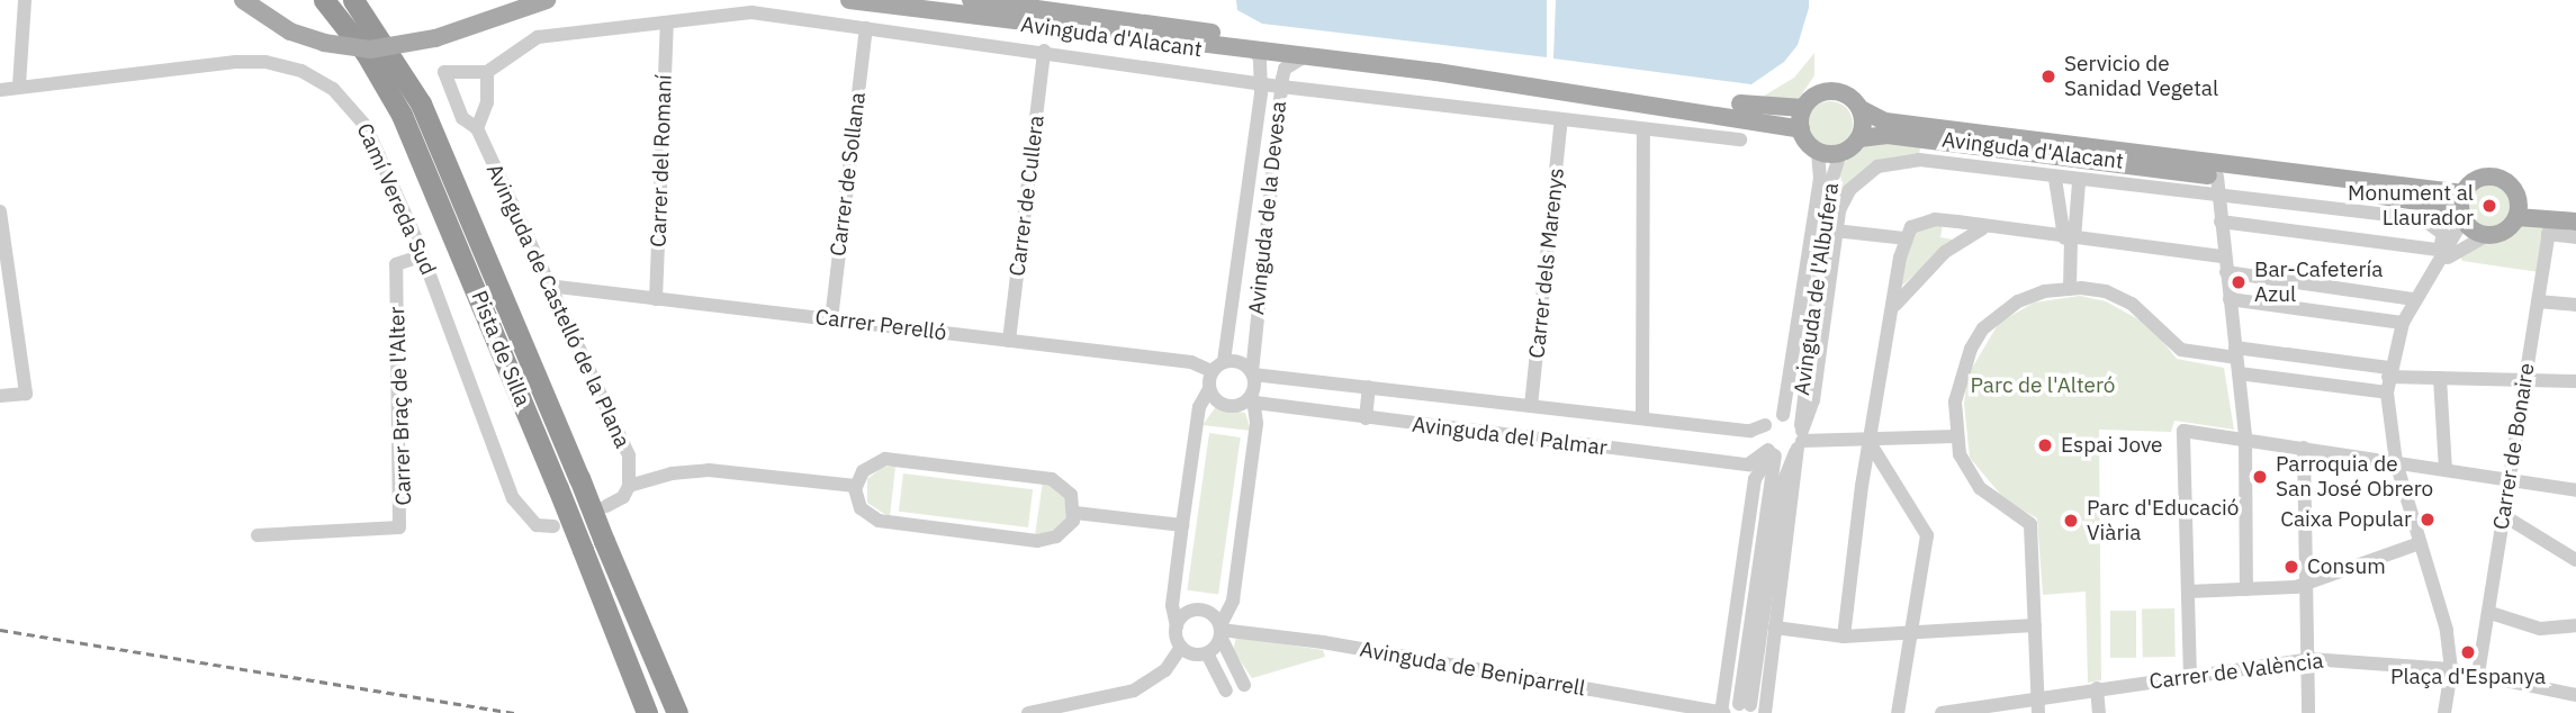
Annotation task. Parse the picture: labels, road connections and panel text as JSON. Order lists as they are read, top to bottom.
{
  "streets": {
    "highway": ["Pista de Silla"],
    "main road": ["Avinguda d'Alacant"],
    "street": [
      "Carrer del Romaní",
      "Carrer de Sollana",
      "Carrer de Cullera",
      "Camí Vereda Sud",
      "Avinguda de la Devesa",
      "Carrer dels Marenys",
      "Avinguda de l'Albufera",
      "Avinguda de Castelló de la Plana",
      "Carrer Perelló",
      "Carrer Braç de l'Alter",
      "Avinguda del Palmar",
      "Carrer de Bonaire",
      "Avinguda de Beniparrell",
      "Carrer de València"
    ]
  },
  "crossings": [
    ["Avinguda d'Alacant", "Carrer del Romaní"],
    ["Avinguda d'Alacant", "Carrer de Sollana"],
    ["Avinguda d'Alacant", "Carrer de Cullera"],
    ["Avinguda d'Alacant", "Avinguda de la Devesa"],
    ["Avinguda d'Alacant", "Carrer dels Marenys"],
    ["Avinguda d'Alacant", "Avinguda de l'Albufera"],
    ["Avinguda d'Alacant", "Avinguda de Castelló de la Plana"],
    ["Avinguda d'Alacant", "Avinguda del Palmar"],
    ["Carrer del Romaní", "Carrer Perelló"],
    ["Carrer de Sollana", "Carrer Perelló"],
    ["Carrer de Cullera", "Carrer Perelló"],
    ["Camí Vereda Sud", "Carrer Braç de l'Alter"],
    ["Avinguda de la Devesa", "Carrer Perelló"],
    ["Avinguda de la Devesa", "Avinguda del Palmar"],
    ["Carrer dels Marenys", "Avinguda del Palmar"],
    ["Avinguda de l'Albufera", "Avinguda del Palmar"],
    ["Avinguda de Castelló de la Plana", "Carrer Perelló"],
    ["Carrer Perelló", "Avinguda del Palmar"],
    ["Carrer de Bonaire", "Carrer de València"]
  ],
  "parks": ["Parc de l'Alteró"],
  "places": [
    "Servicio de Sanidad Vegetal",
    "Monument al Llaurador",
    "Bar-Cafetería Azul",
    "Espai Jove",
    "Parroquia de San José Obrero",
    "Caixa Popular",
    "Parc d'Educació Viària",
    "Consum",
    "Plaça d'Espanya"
  ]
}
